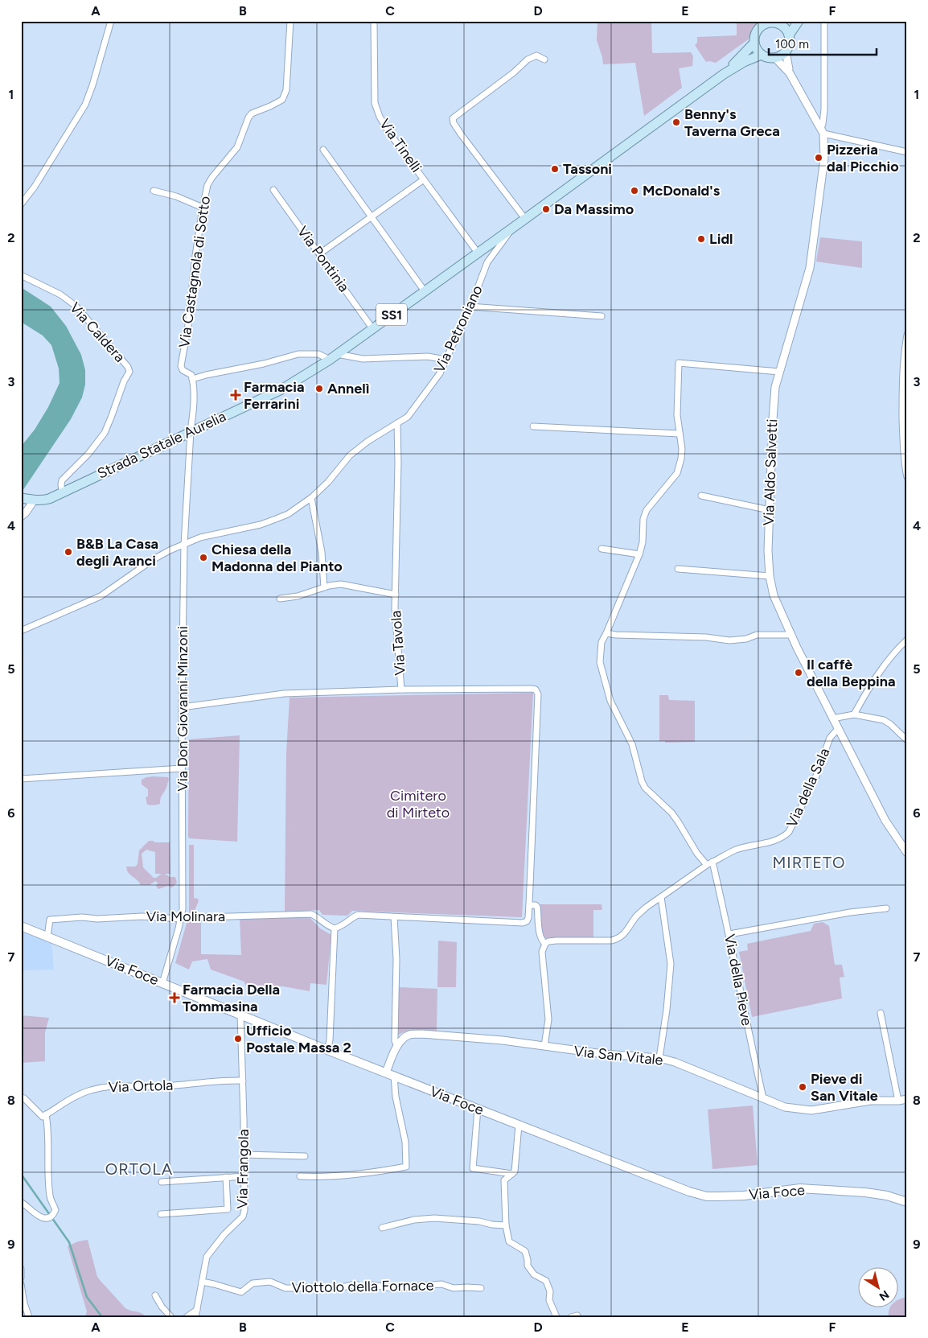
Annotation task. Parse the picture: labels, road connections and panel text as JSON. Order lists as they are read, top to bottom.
{
  "streets": {
    "main road": ["SS1", "Strada Statale Aurelia", "Via Foce"],
    "street": [
      "Via Tinelli",
      "Via Pontinia",
      "Via Castagnola di Sotto",
      "Via Petroniano",
      "Via Caldera",
      "Via Aldo Salvetti",
      "Via Tavola",
      "Via Don Giovanni Minzoni",
      "Via della Sala",
      "Via Molinara",
      "Via della Pieve",
      "Via San Vitale",
      "Via Ortola",
      "Via Frangola",
      "Viottolo della Fornace"
    ]
  },
  "crossings": [
    ["Via Tinelli", "Strada Statale Aurelia"],
    ["Via Pontinia", "Strada Statale Aurelia"],
    ["Via Petroniano", "Strada Statale Aurelia"],
    ["Via Petroniano", "Via Tavola"],
    ["Via Petroniano", "Via Don Giovanni Minzoni"],
    ["Via Caldera", "Strada Statale Aurelia"],
    ["Strada Statale Aurelia", "Via Aldo Salvetti"],
    ["Strada Statale Aurelia", "Via Don Giovanni Minzoni"],
    ["Via Aldo Salvetti", "Via della Sala"],
    ["Via Tavola", "Via Don Giovanni Minzoni"],
    ["Via Don Giovanni Minzoni", "Via Molinara"],
    ["Via Don Giovanni Minzoni", "Via Foce"],
    ["Via della Sala", "Via della Pieve"],
    ["Via Molinara", "Via Foce"],
    ["Via Foce", "Via Frangola"],
    ["Via della Pieve", "Via San Vitale"],
    ["Via Ortola", "Via Frangola"],
    ["Via Frangola", "Viottolo della Fornace"]
  ],
  "districts": ["MIRTETO", "ORTOLA"],
  "parks": ["Cimitero di Mirteto"],
  "places": {
    "other": [
      "Benny's Taverna Greca",
      "Pizzeria dal Picchio",
      "Tassoni",
      "McDonald's",
      "Da Massimo",
      "Lidl",
      "Annelì",
      "B&B La Casa degli Aranci",
      "Chiesa della Madonna del Pianto",
      "Il caffè della Beppina",
      "Ufficio Postale Massa 2",
      "Pieve di San Vitale"
    ],
    "health": ["Farmacia Ferrarini", "Farmacia Della Tommasina"]
  },
  "scale_bar": "100 m",
  "north": "bottom right",
  "grid": {
    "columns": [
      "A",
      "B",
      "C",
      "D",
      "E",
      "F"
    ],
    "rows": [
      "1",
      "2",
      "3",
      "4",
      "5",
      "6",
      "7",
      "8",
      "9"
    ]
  }
}
